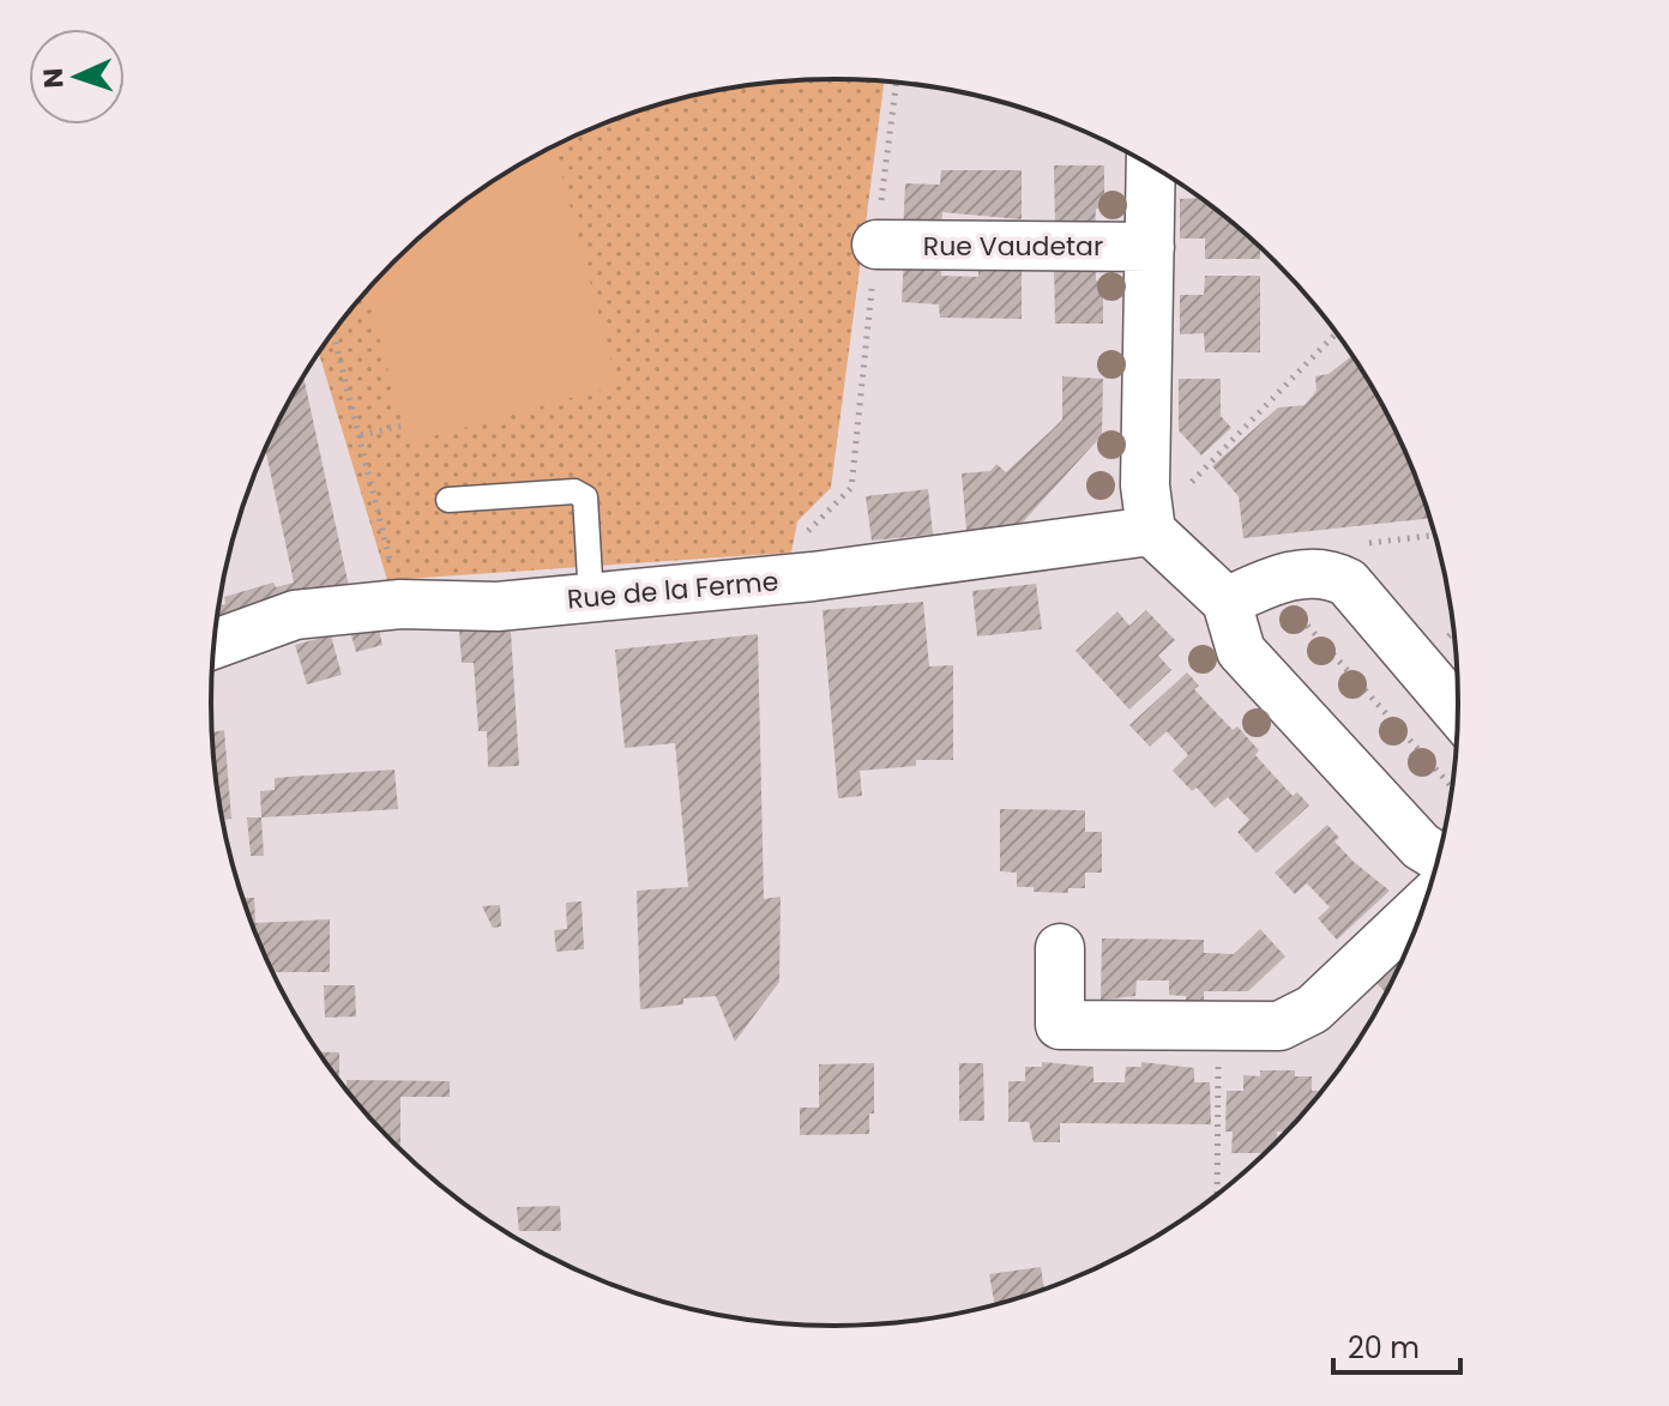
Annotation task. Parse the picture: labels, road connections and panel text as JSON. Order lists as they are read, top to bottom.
{
  "streets": {
    "street": ["Rue Vaudetar", "Rue de la Ferme"]
  },
  "scale_bar": "20 m",
  "north": "left"
}
